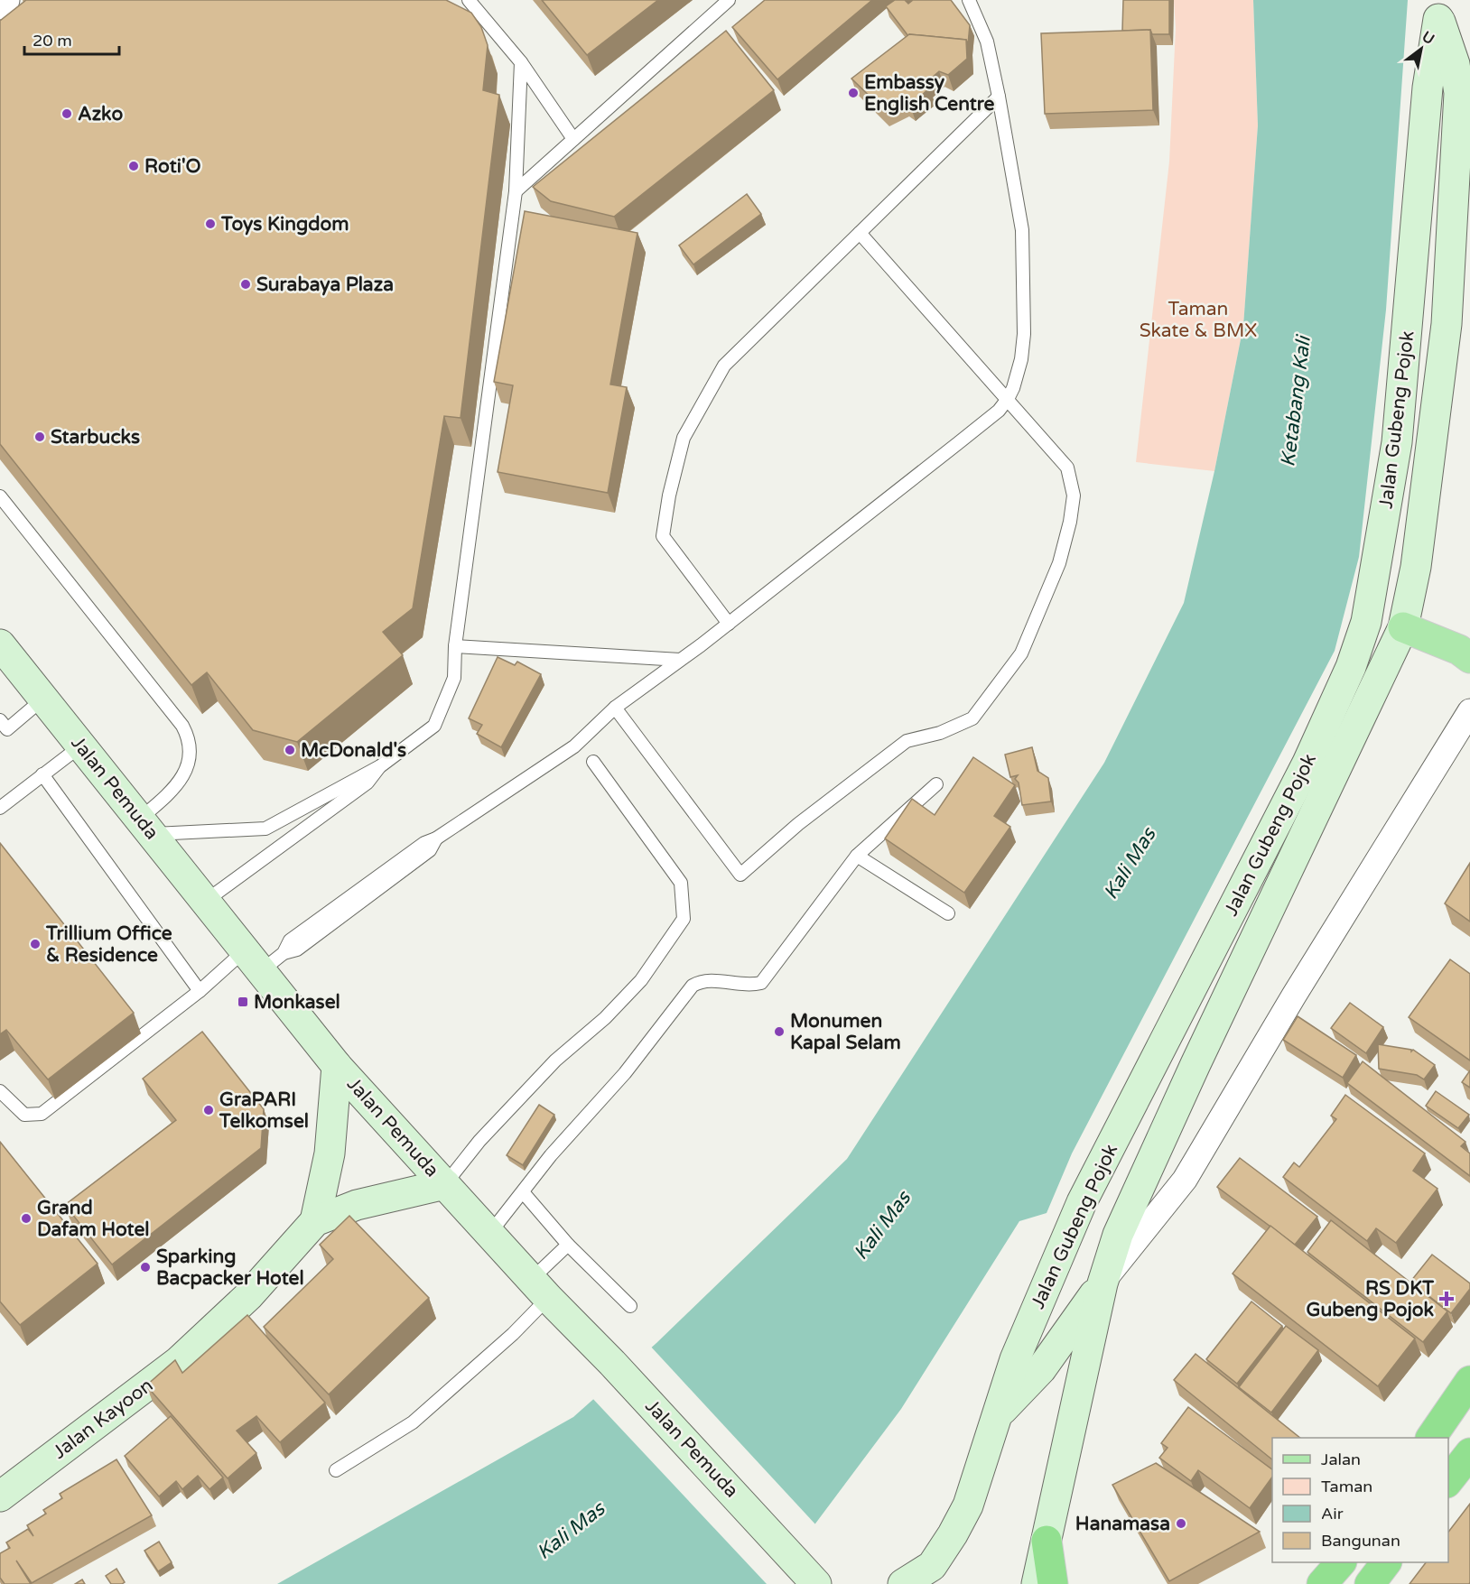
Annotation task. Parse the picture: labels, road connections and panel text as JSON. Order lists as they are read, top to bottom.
{
  "streets": {
    "main road": ["Jalan Gubeng Pojok", "Jalan Pemuda", "Jalan Kayoon"]
  },
  "crossings": [
    ["Jalan Pemuda", "Jalan Kayoon"]
  ],
  "water": ["Ketabang Kali", "Kali Mas"],
  "parks": ["Taman Skate & BMX"],
  "places": {
    "other": [
      "Embassy English Centre",
      "Azko",
      "Roti'O",
      "Toys Kingdom",
      "Surabaya Plaza",
      "Starbucks",
      "McDonald's",
      "Trillium Office & Residence",
      "Monumen Kapal Selam",
      "GraPARI Telkomsel",
      "Grand Dafam Hotel",
      "Sparking Bacpacker Hotel",
      "Hanamasa"
    ],
    "transit": ["Monkasel"],
    "health": ["RS DKT Gubeng Pojok"]
  },
  "legend": [
    "Jalan",
    "Taman",
    "Air",
    "Bangunan"
  ],
  "scale_bar": "20 m",
  "north": "top right"
}
